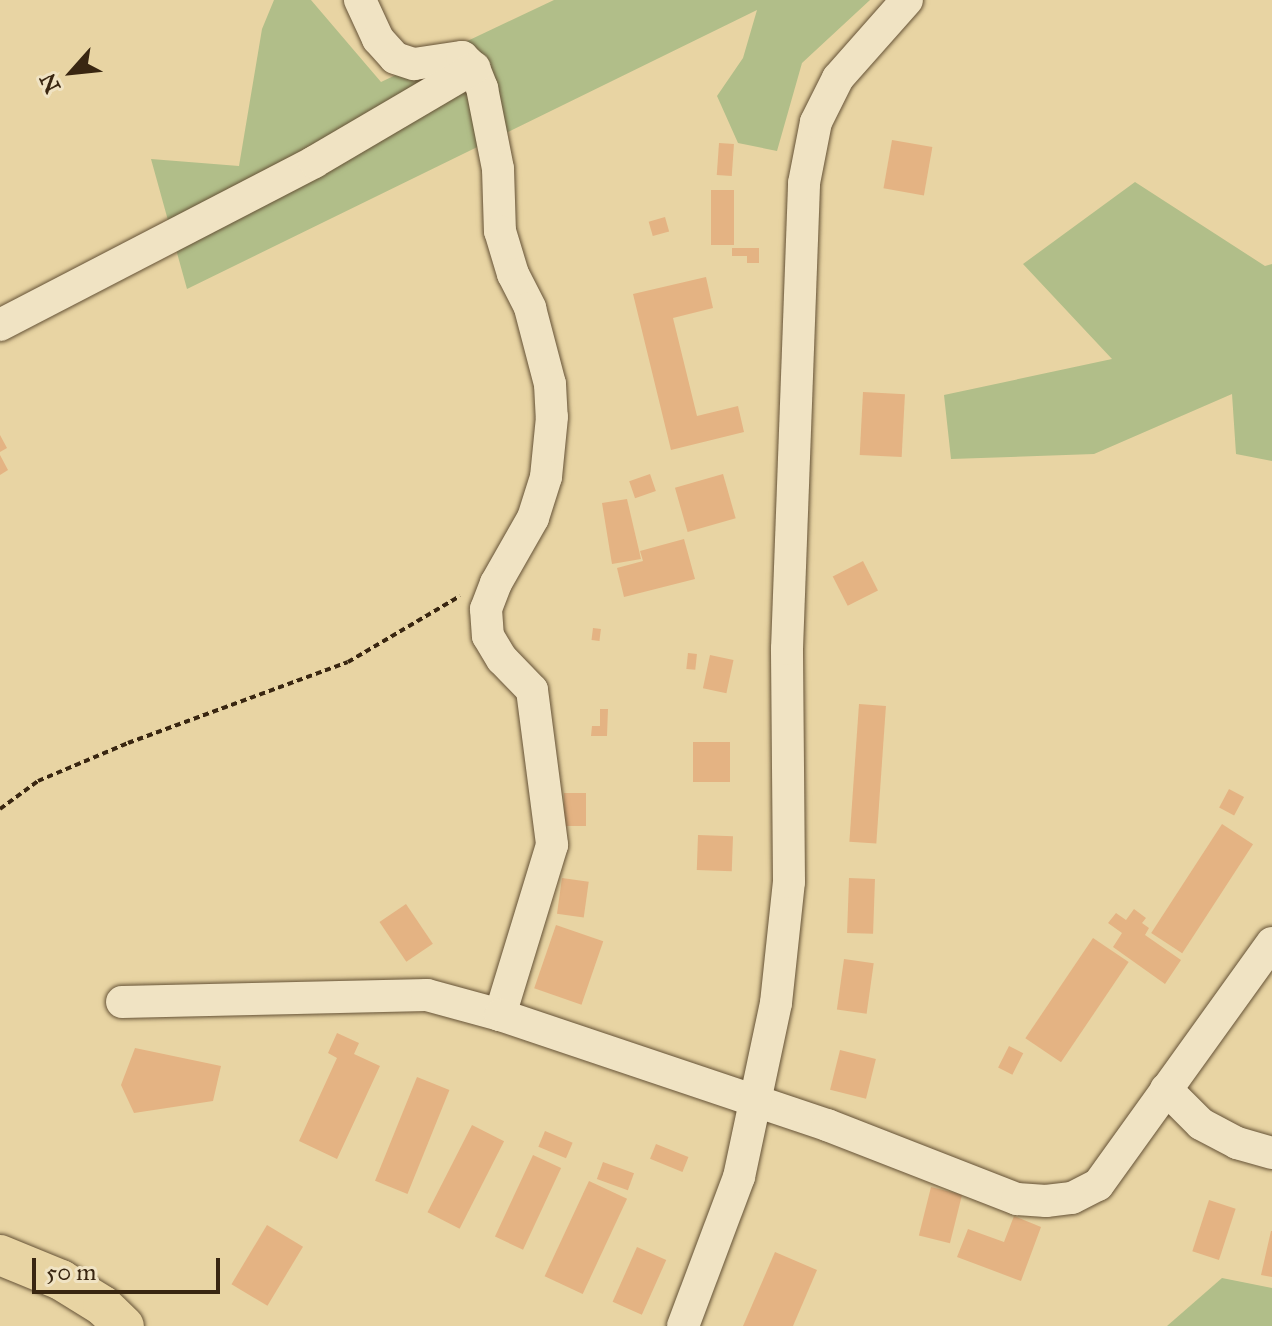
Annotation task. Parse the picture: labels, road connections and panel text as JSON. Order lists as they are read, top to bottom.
{
  "scale_bar": "50 m",
  "north": "bottom left"
}
